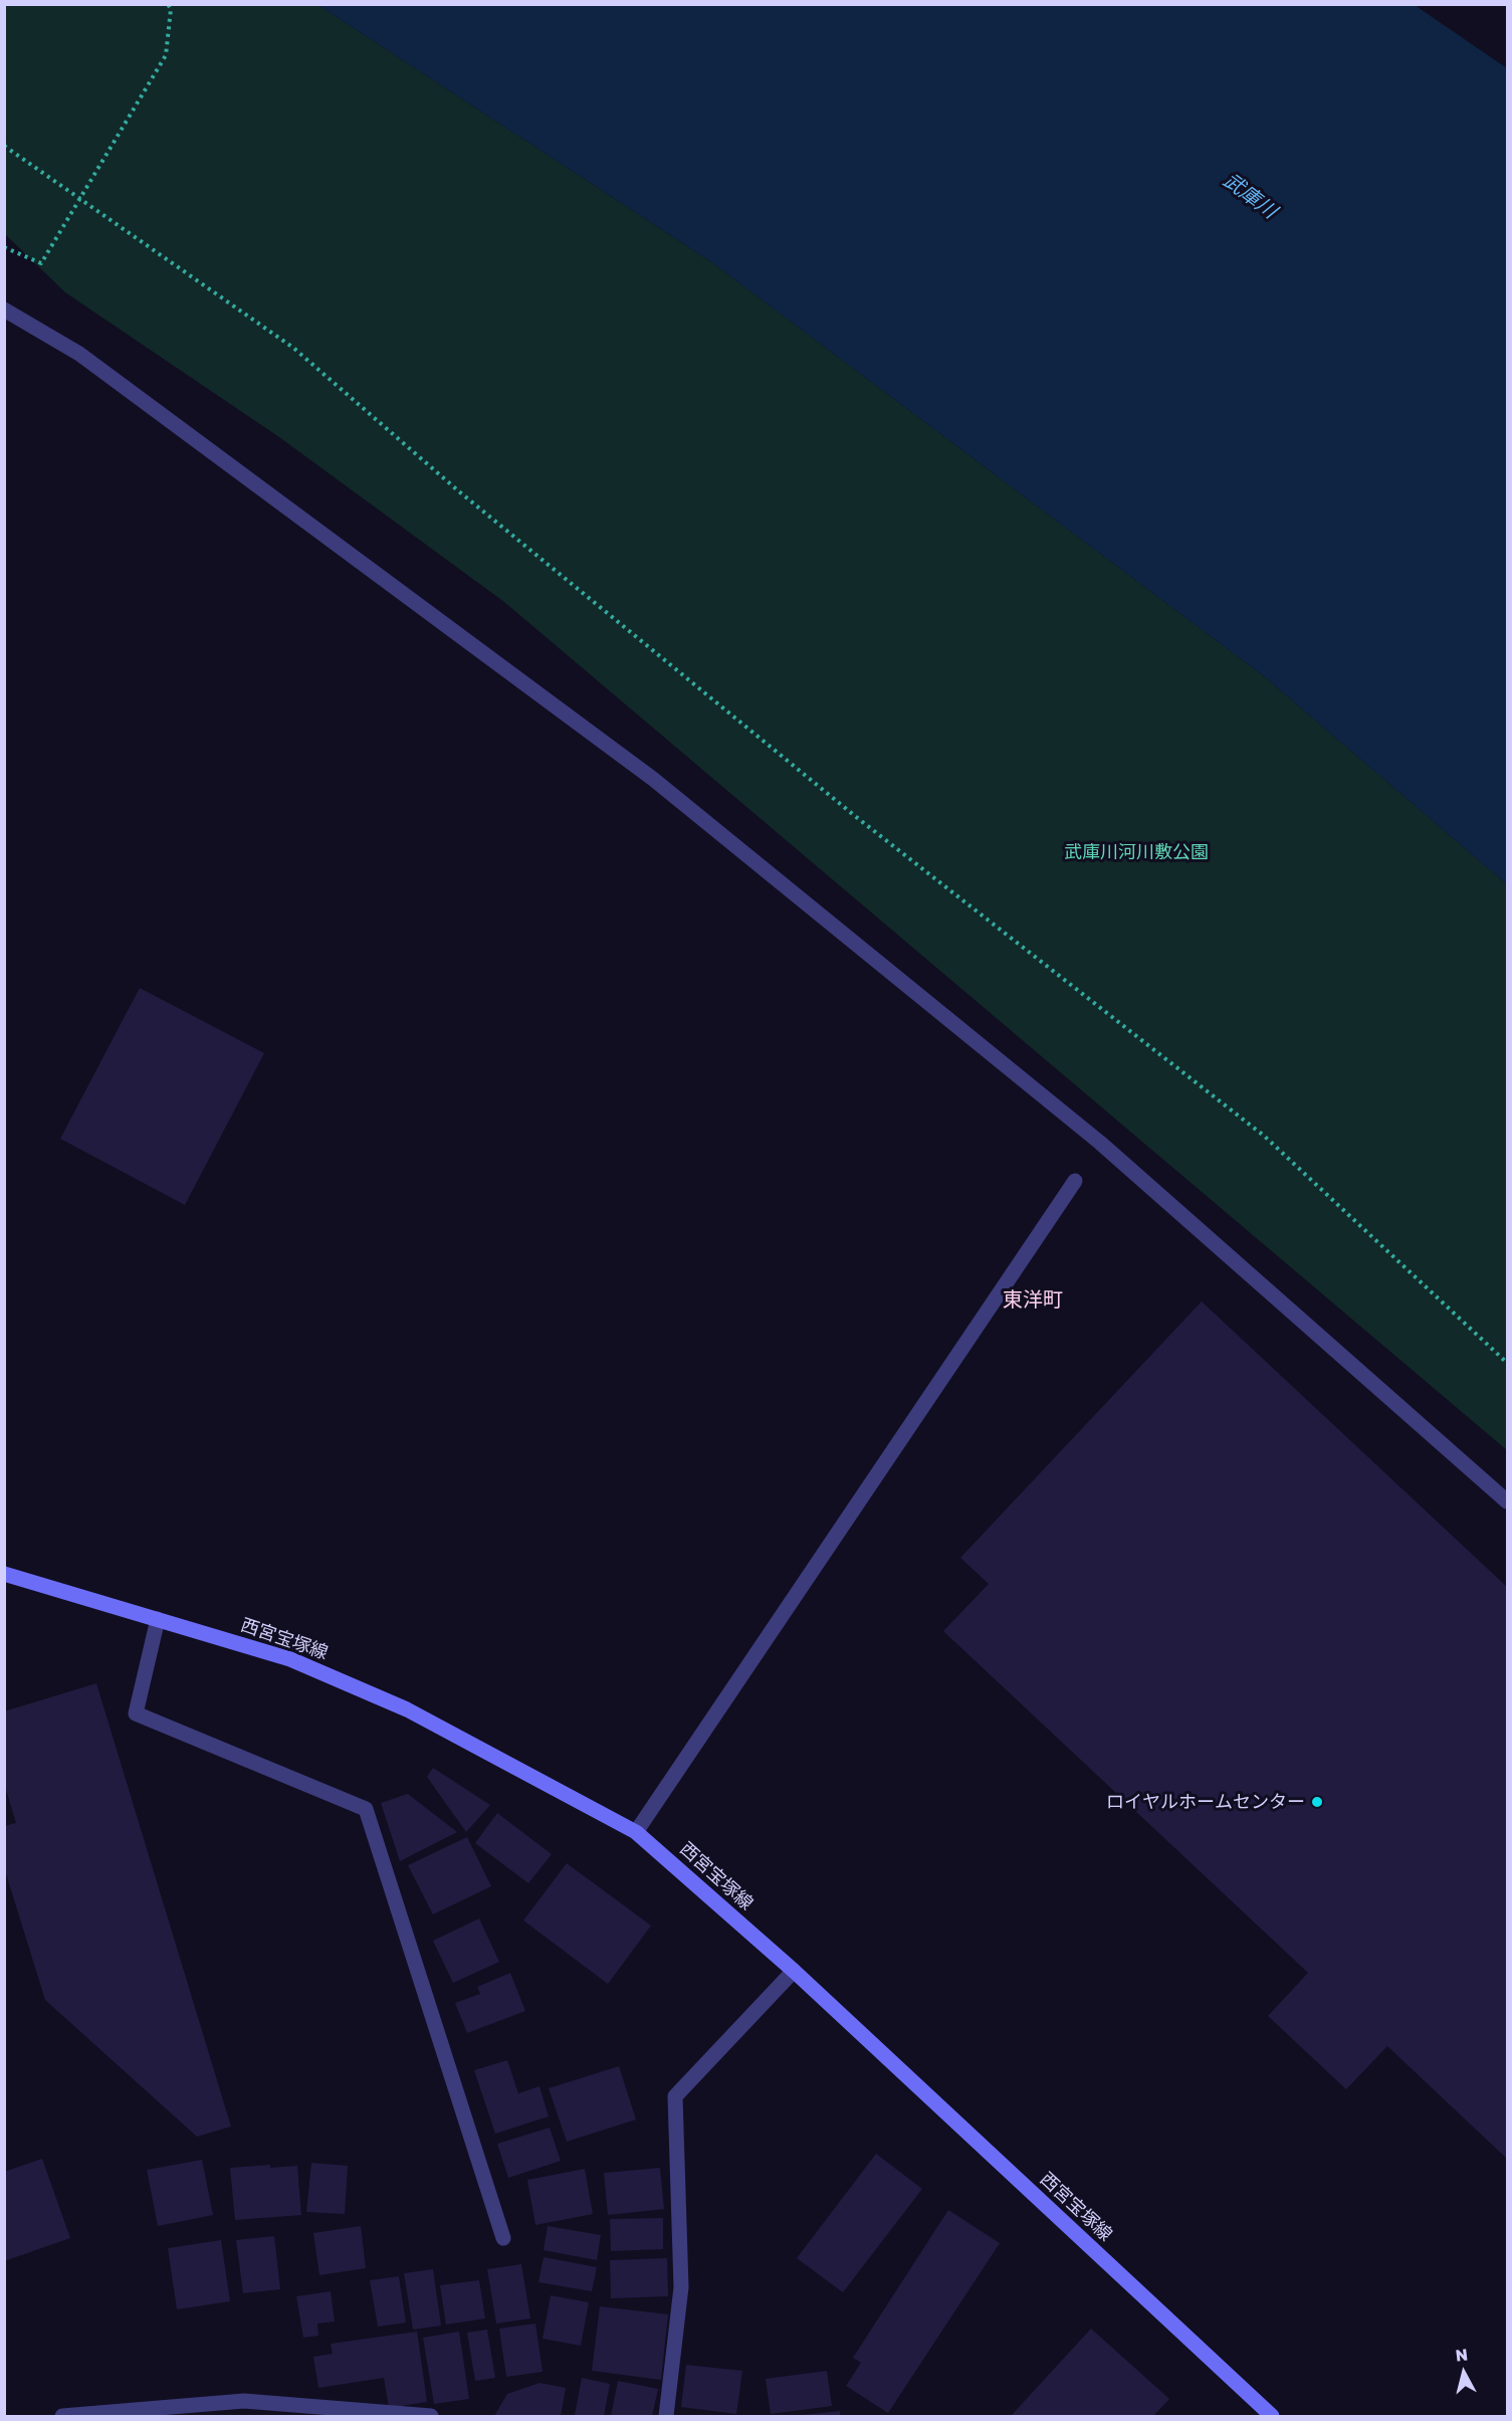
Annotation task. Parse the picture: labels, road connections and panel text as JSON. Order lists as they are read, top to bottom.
{
  "streets": {
    "main road": ["西宮宝塚線"]
  },
  "districts": ["東洋町"],
  "water": ["武庫川"],
  "parks": ["武庫川河川敷公園"],
  "places": ["ロイヤルホームセンター"],
  "north": "top"
}
